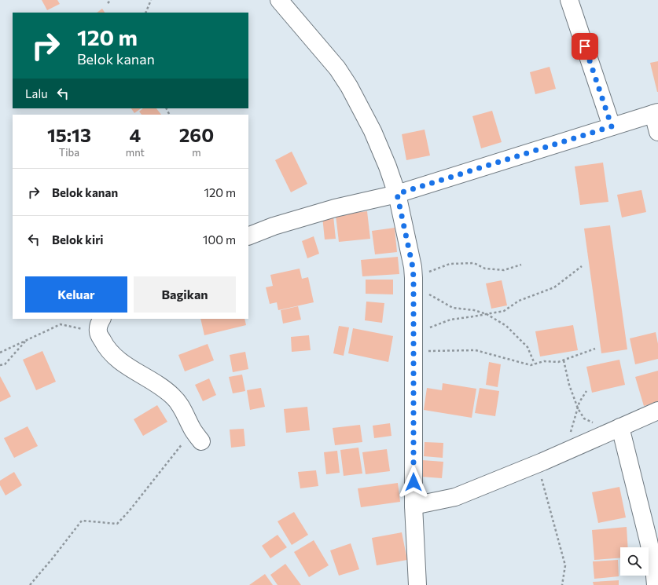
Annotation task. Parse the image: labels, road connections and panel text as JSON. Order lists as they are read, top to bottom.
{
  "page": {
    "turn": ["120 m", "Belok kanan"],
    "then": "Lalu",
    "eta": [
      "15:13",
      "Tiba",
      "4",
      "mnt",
      "260",
      "m"
    ],
    "list": [
      {
        "name": "Belok kanan",
        "value": "120 m"
      },
      {
        "name": "Belok kiri",
        "value": "100 m"
      }
    ],
    "buttons": ["Keluar", "Bagikan"]
  }
}
